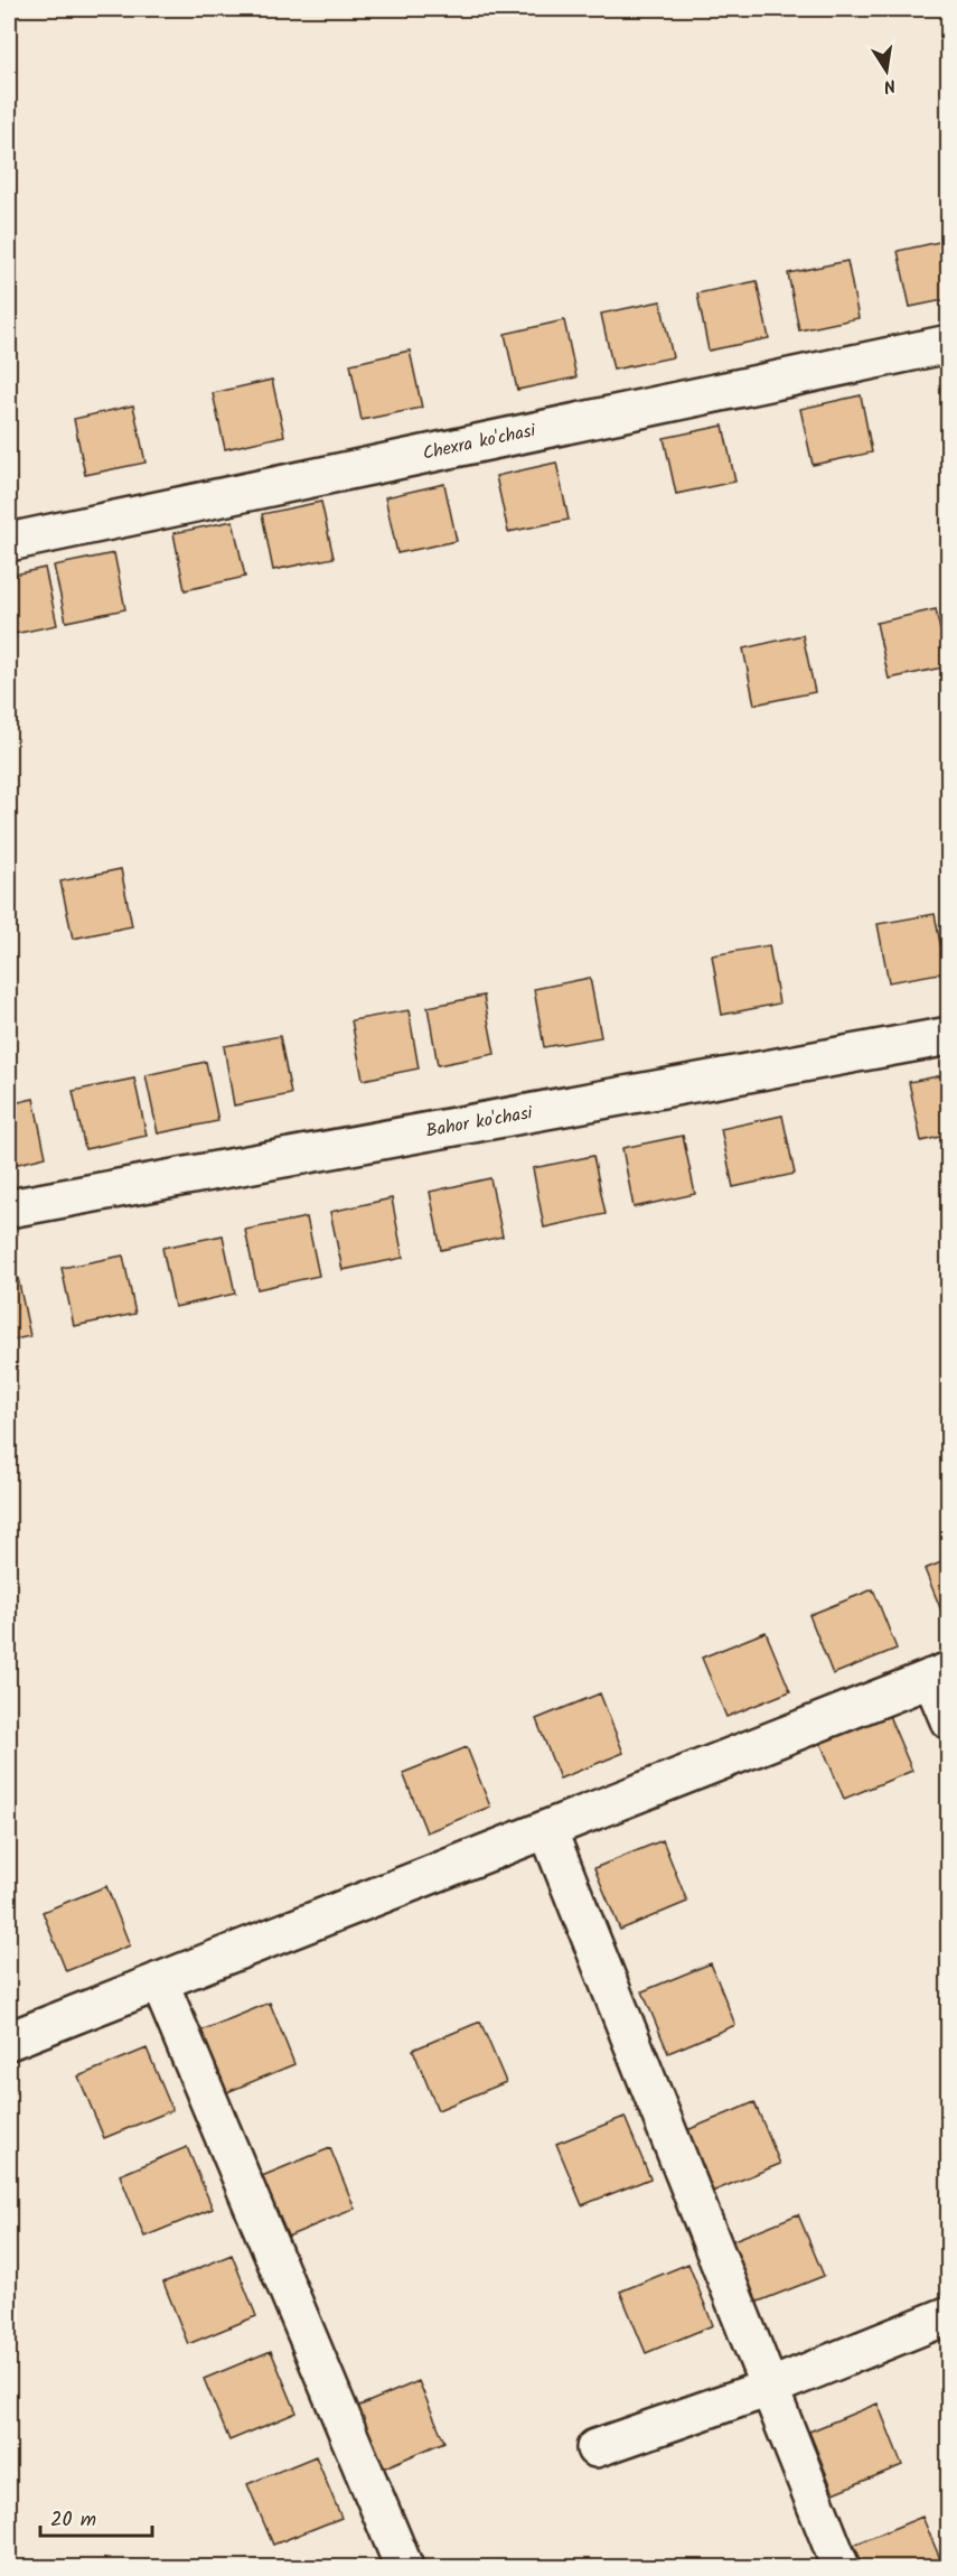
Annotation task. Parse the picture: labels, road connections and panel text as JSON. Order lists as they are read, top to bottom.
{
  "streets": {
    "street": ["Chexra ko'chasi", "Bahor ko'chasi"]
  },
  "scale_bar": "20 m",
  "north": "bottom"
}
